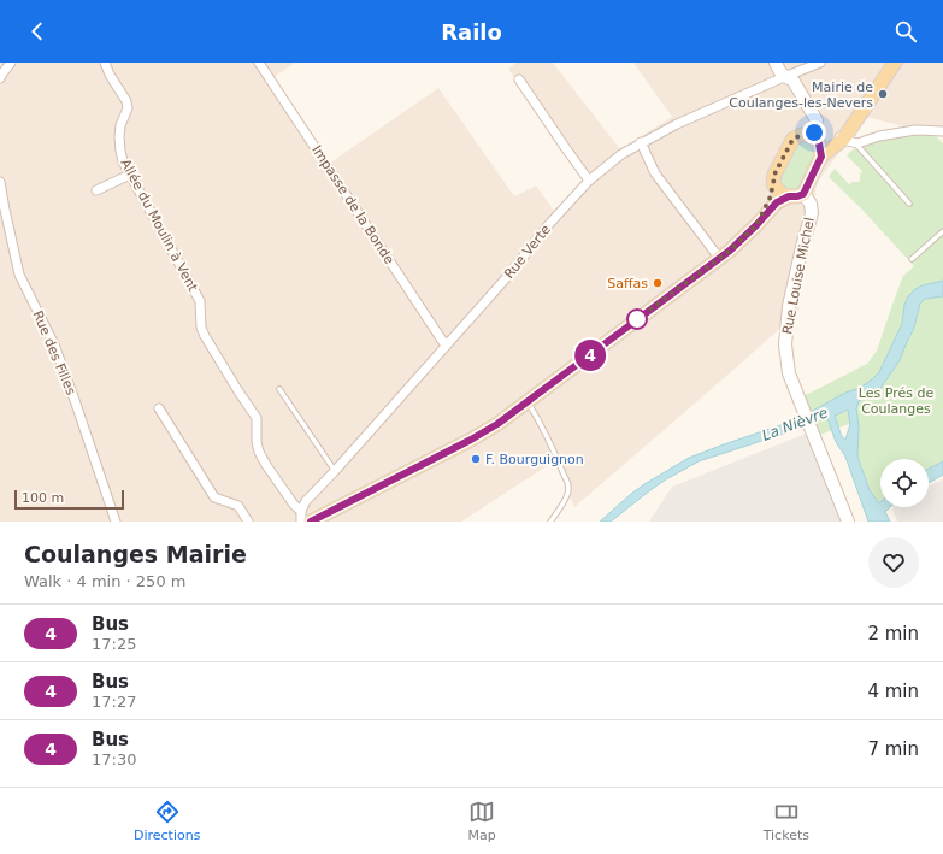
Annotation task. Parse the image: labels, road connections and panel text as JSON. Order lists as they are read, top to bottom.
{
  "streets": {
    "street": [
      "Impasse de la Bonde",
      "Allée du Moulin à Vent",
      "Rue Verte",
      "Rue Louise Michel",
      "Rue des Filles"
    ]
  },
  "crossings": [
    ["Impasse de la Bonde", "Rue Verte"],
    ["Allée du Moulin à Vent", "Rue Verte"]
  ],
  "water": ["La Nièvre"],
  "parks": ["Les Prés de Coulanges"],
  "places": ["Mairie de Coulanges-les-Nevers", "Saffas", "F. Bourguignon"],
  "lines": ["bus line 4"],
  "scale_bar": "100 m",
  "page": {
    "header": "Railo",
    "on_map": "4",
    "scale": "100 m",
    "heading": ["Coulanges Mairie", "Walk · 4 min · 250 m"],
    "list": [
      {
        "mark": "4",
        "name": "Bus",
        "note": "17:25",
        "value": "2 min"
      },
      {
        "mark": "4",
        "name": "Bus",
        "note": "17:27",
        "value": "4 min"
      },
      {
        "mark": "4",
        "name": "Bus",
        "note": "17:30",
        "value": "7 min"
      }
    ],
    "tabs": ["Directions", "Map", "Tickets"]
  }
}
